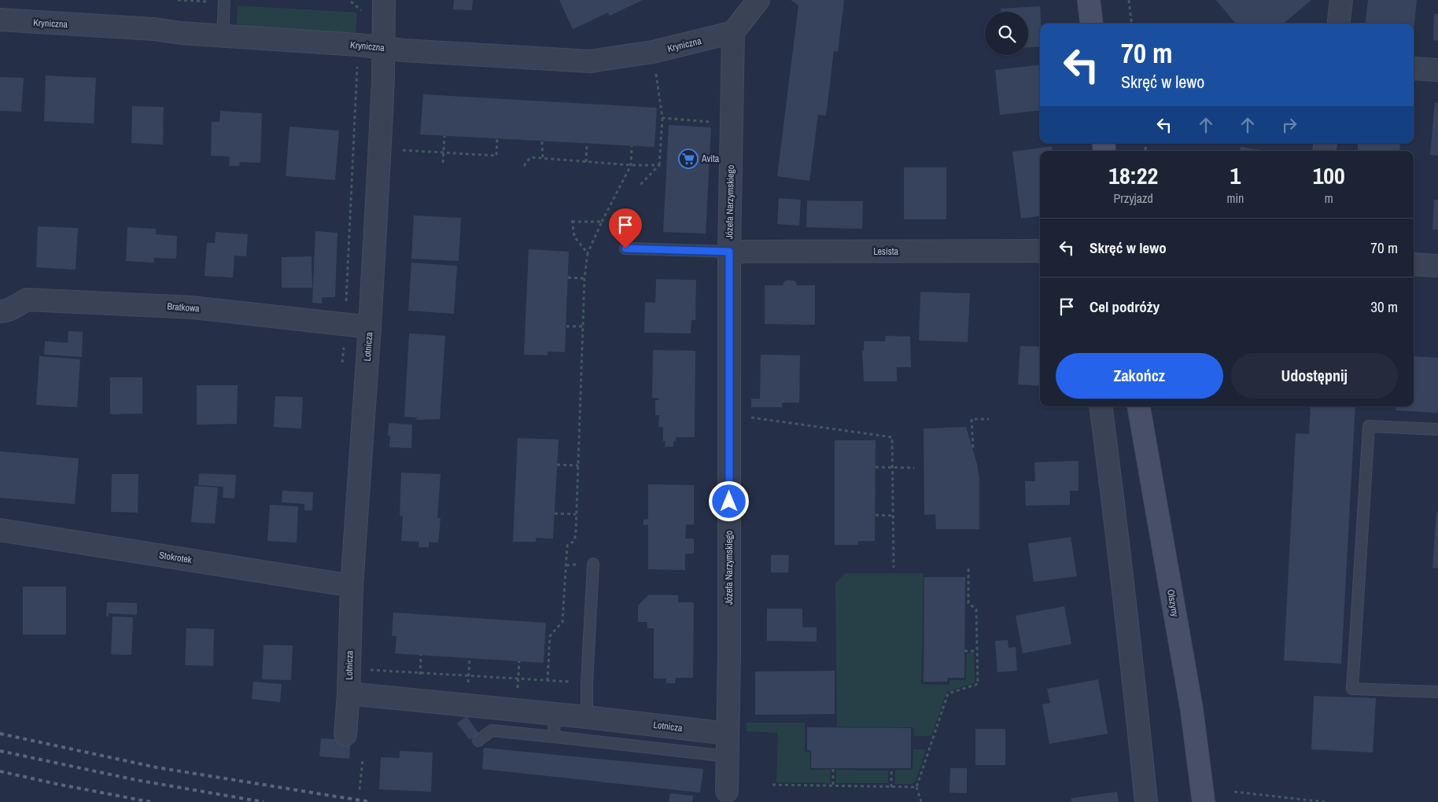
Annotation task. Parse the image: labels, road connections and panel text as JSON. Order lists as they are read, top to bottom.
{
  "streets": {
    "street": [
      "Kryniczna",
      "Józefa Narzymskiego",
      "Lesista",
      "Bratkowa",
      "Lotnicza",
      "Stokrotek",
      "Olszyny"
    ]
  },
  "crossings": [
    ["Kryniczna", "Józefa Narzymskiego"],
    ["Kryniczna", "Lotnicza"],
    ["Józefa Narzymskiego", "Lesista"],
    ["Józefa Narzymskiego", "Lotnicza"],
    ["Bratkowa", "Lotnicza"],
    ["Lotnicza", "Stokrotek"]
  ],
  "places": {
    "supermarket": ["Avita"]
  },
  "page": {
    "turn": ["70 m", "Skręć w lewo"],
    "eta": [
      "18:22",
      "Przyjazd",
      "1",
      "min",
      "100",
      "m"
    ],
    "list": [
      {
        "name": "Skręć w lewo",
        "value": "70 m"
      },
      {
        "name": "Cel podróży",
        "value": "30 m"
      }
    ],
    "buttons": ["Zakończ", "Udostępnij"]
  }
}
